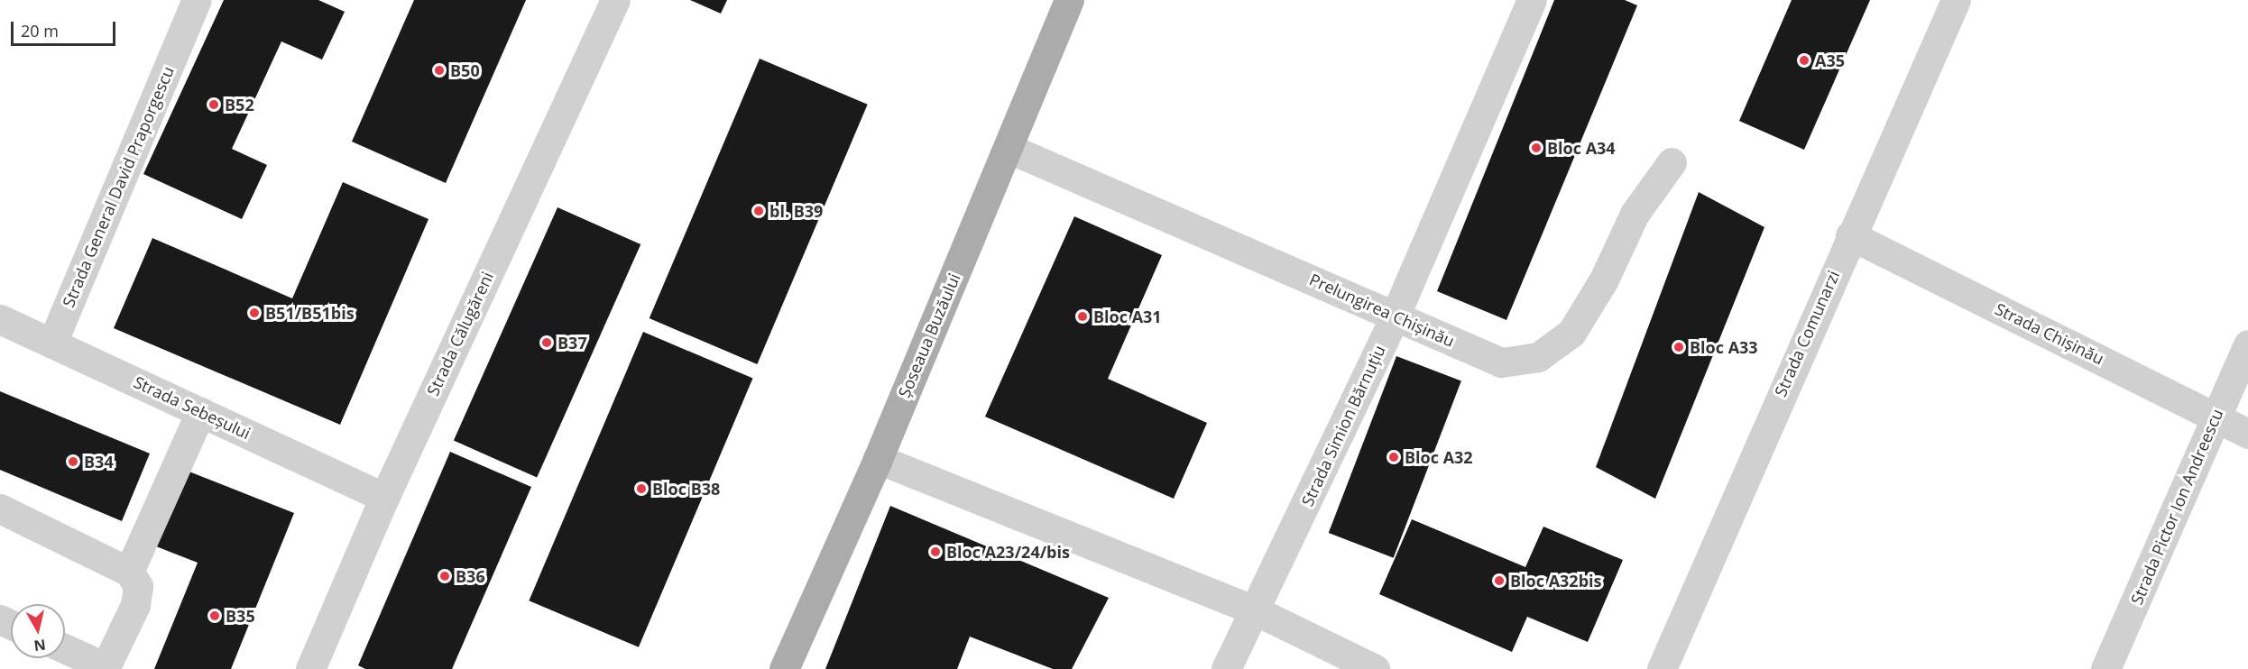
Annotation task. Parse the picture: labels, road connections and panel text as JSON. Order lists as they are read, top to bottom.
{
  "streets": {
    "main road": ["Șoseaua Buzăului"],
    "street": [
      "Strada General David Praporgescu",
      "Prelungirea Chișinău",
      "Strada Călugăreni",
      "Strada Comunarzi",
      "Strada Chișinău",
      "Strada Sebeșului",
      "Strada Simion Bărnuțiu",
      "Strada Pictor Ion Andreescu"
    ]
  },
  "crossings": [
    ["Strada General David Praporgescu", "Strada Sebeșului"],
    ["Prelungirea Chișinău", "Șoseaua Buzăului"],
    ["Prelungirea Chișinău", "Strada Simion Bărnuțiu"],
    ["Strada Călugăreni", "Strada Sebeșului"],
    ["Strada Comunarzi", "Strada Chișinău"],
    ["Strada Chișinău", "Strada Pictor Ion Andreescu"]
  ],
  "places": [
    "A35",
    "B50",
    "B52",
    "Bloc A34",
    "bl. B39",
    "B51/B51bis",
    "Bloc A31",
    "B37",
    "Bloc A33",
    "Bloc A32",
    "B34",
    "Bloc B38",
    "Bloc A23/24/bis",
    "B36",
    "Bloc A32bis",
    "B35"
  ],
  "scale_bar": "20 m",
  "north": "bottom"
}
